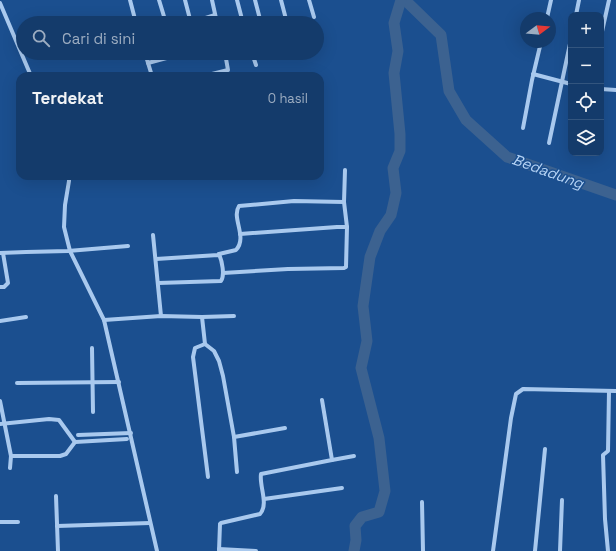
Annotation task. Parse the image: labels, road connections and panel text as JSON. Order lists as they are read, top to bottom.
{
  "water": ["Bedadung"],
  "north": "right",
  "page": {
    "map_buttons": ["+", "−"],
    "search": "Cari di sini",
    "heading": ["Terdekat", "0 hasil"]
  }
}
